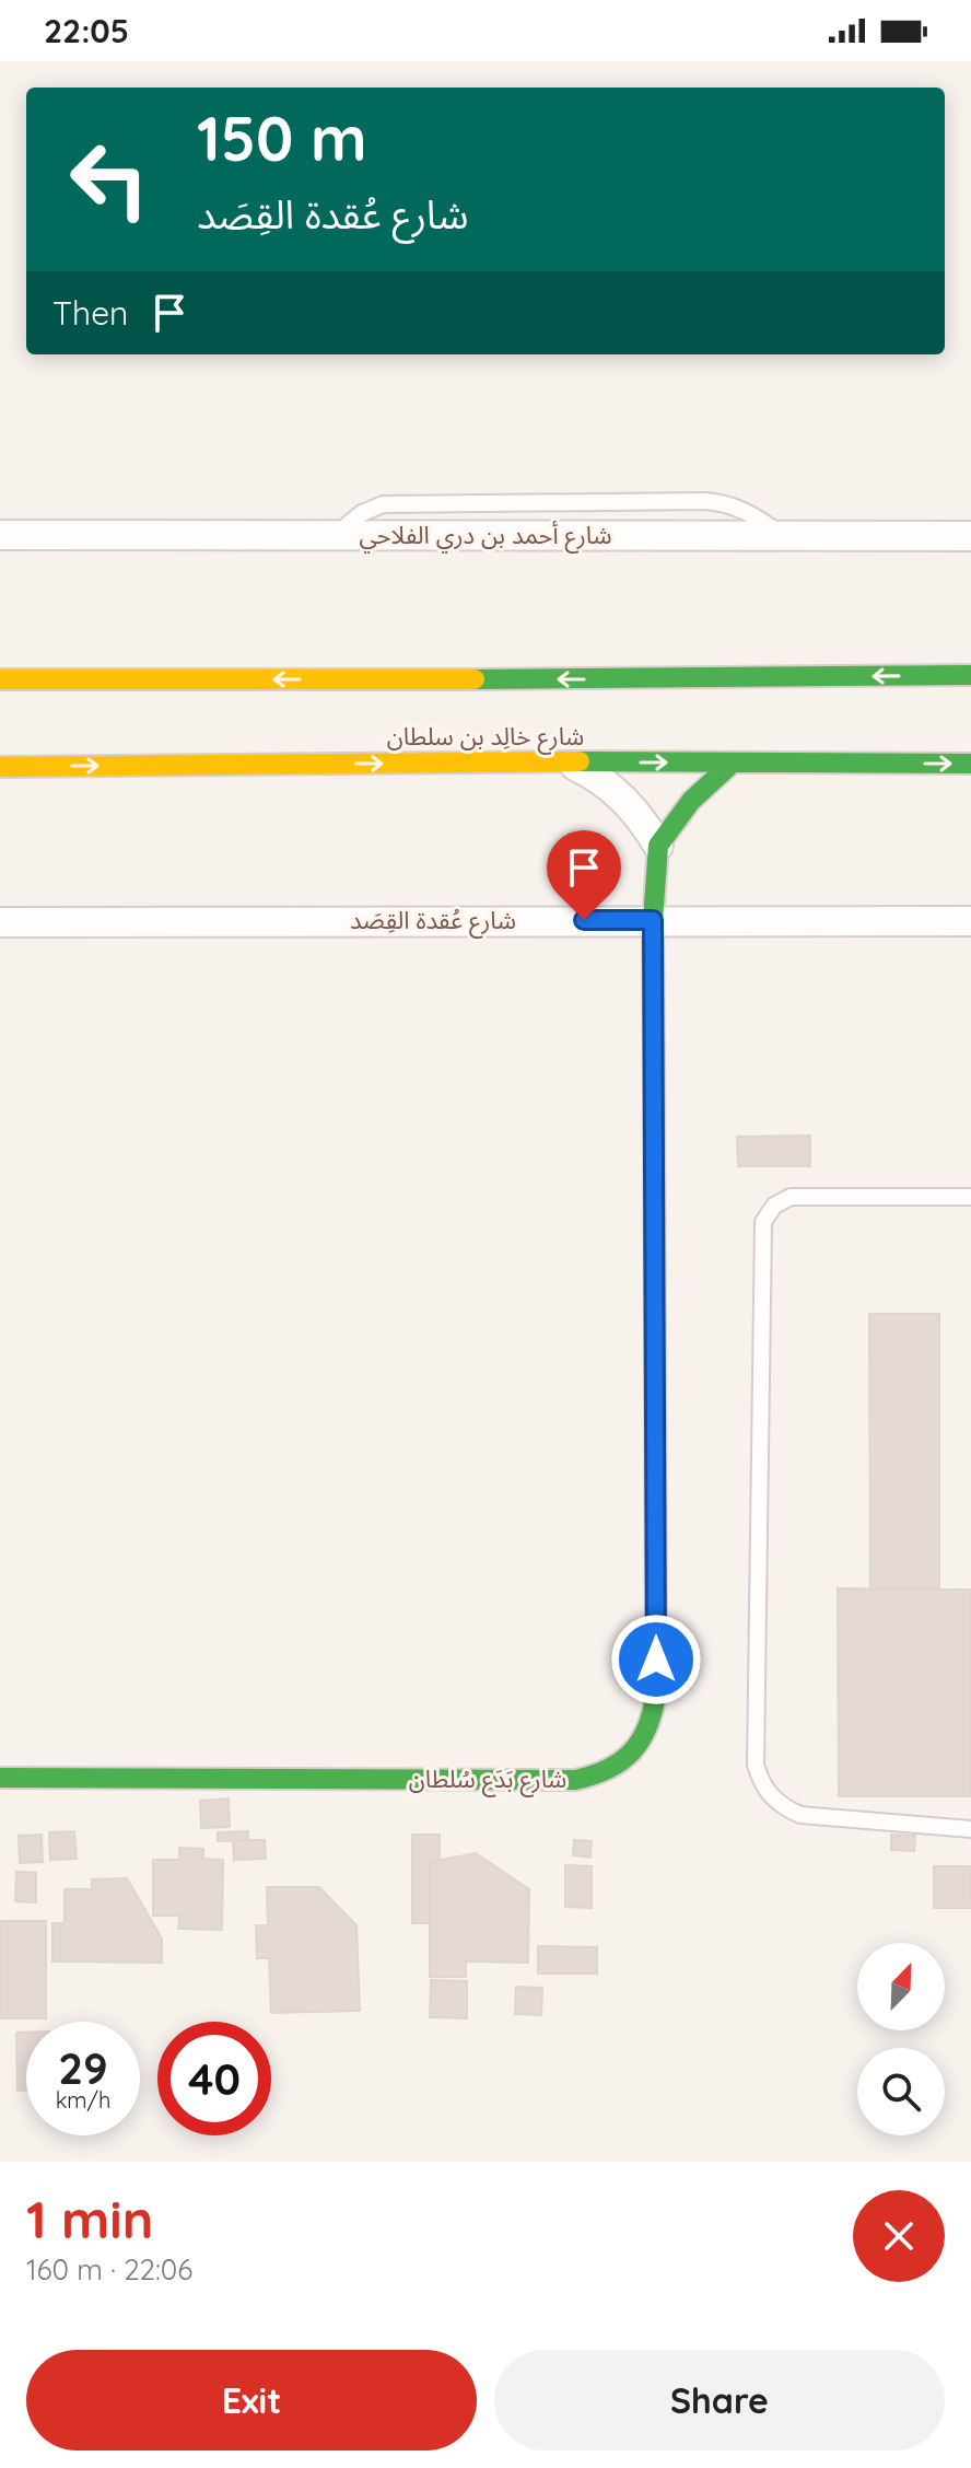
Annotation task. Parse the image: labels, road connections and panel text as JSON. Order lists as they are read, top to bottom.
{
  "streets": {
    "main road": ["شارع خالِد بن سلطان", "شارع بَدَع سُلطان"],
    "street": ["شارع أحمد بن دري الفلاحي", "شارع عُقدة القِصَد"]
  },
  "crossings": [
    ["شارع عُقدة القِصَد", "شارع بَدَع سُلطان"]
  ],
  "north": "top right",
  "page": {
    "status": "22:05",
    "turn": ["150 m", "شارع عُقدة القِصَد"],
    "then": "Then",
    "speed": "29 km/h",
    "limit": "40",
    "heading": ["1 min", "160 m · 22:06"],
    "buttons": ["Exit", "Share"]
  }
}
